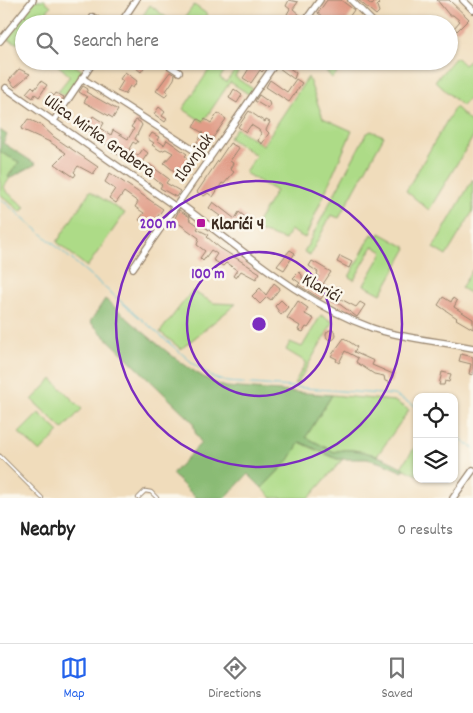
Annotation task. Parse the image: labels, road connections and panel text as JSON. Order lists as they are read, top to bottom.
{
  "streets": {
    "street": ["Ulica Mirka Grabera", "Ilovnjak", "Klarići"]
  },
  "crossings": [
    ["Ulica Mirka Grabera", "Ilovnjak"],
    ["Ulica Mirka Grabera", "Klarići"],
    ["Ilovnjak", "Klarići"]
  ],
  "places": {
    "transit": ["Klarići 4"]
  },
  "page": {
    "search": "Search here",
    "heading": ["Nearby", "0 results"],
    "nav": ["Map", "Directions", "Saved"]
  },
  "rings": ["200 m", "100 m"]
}
